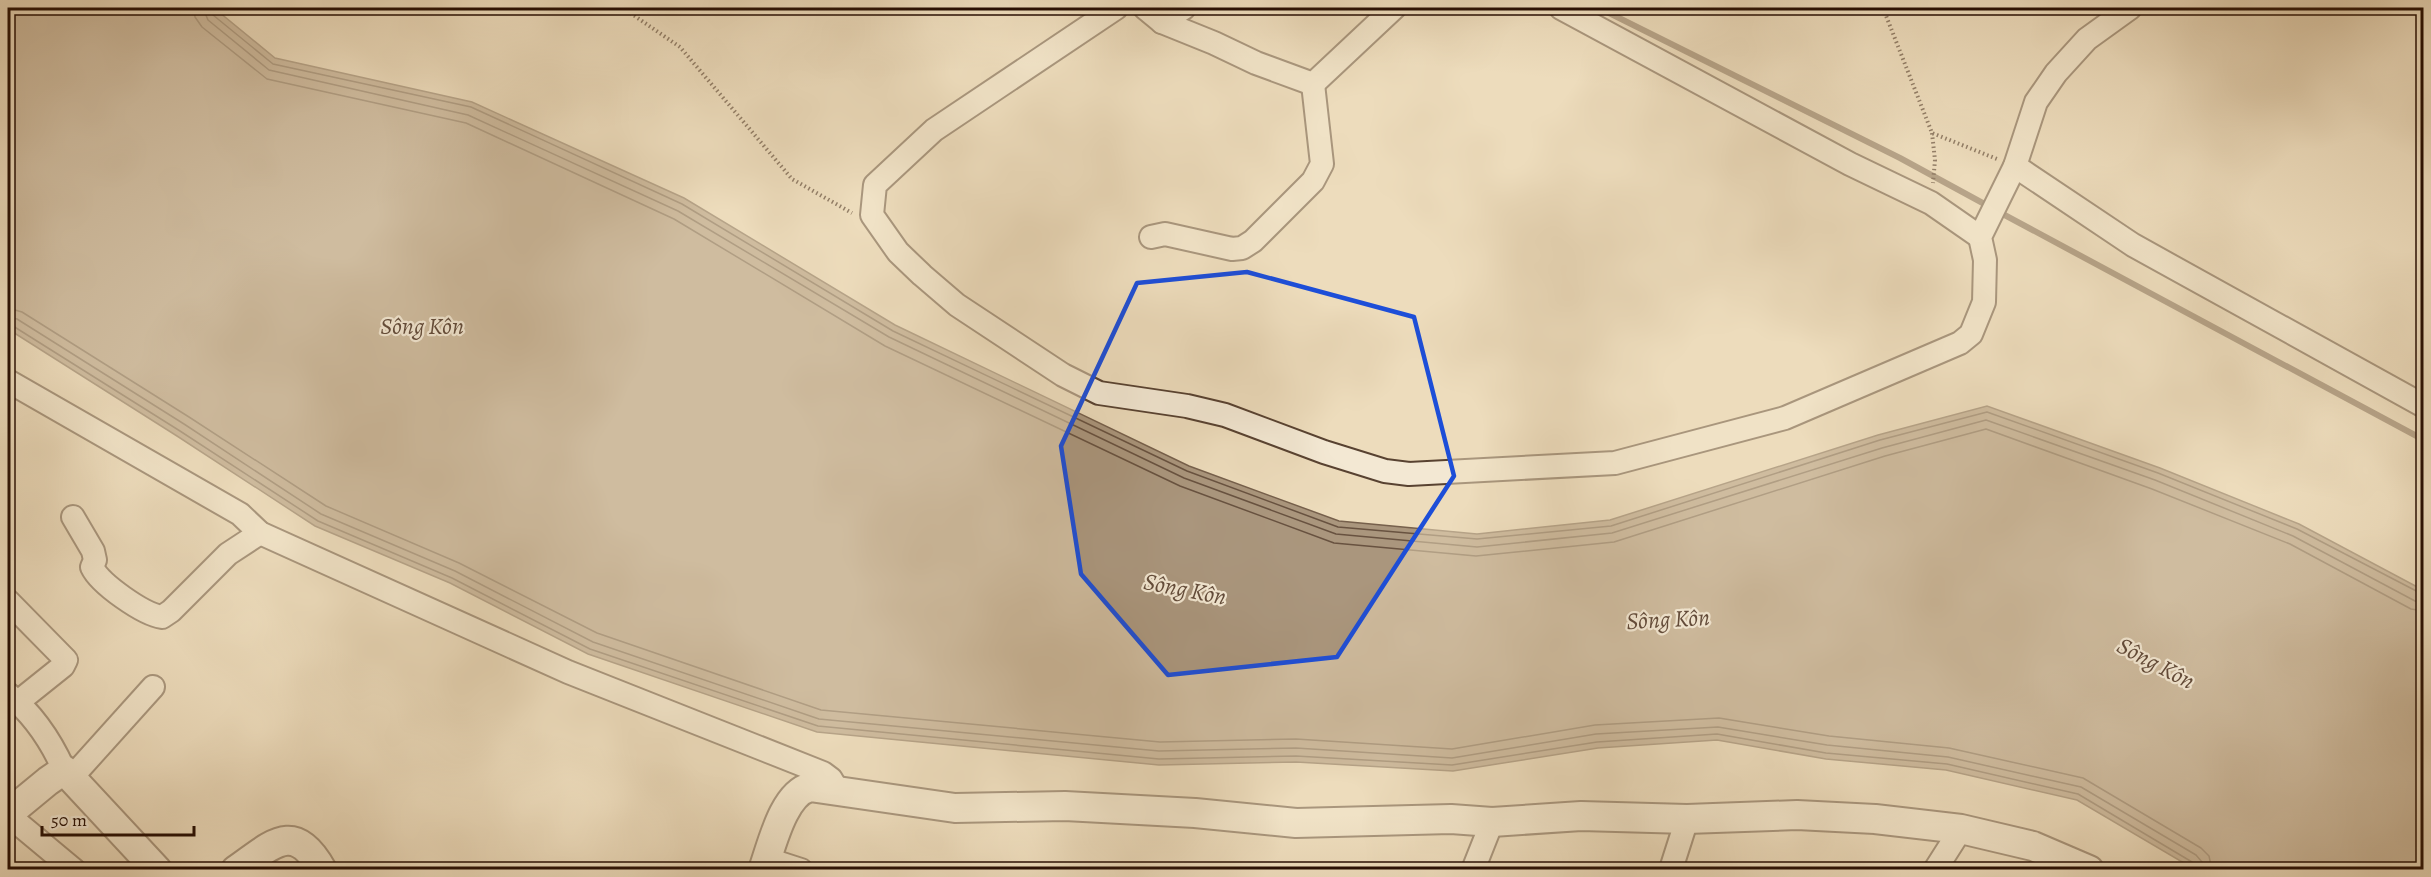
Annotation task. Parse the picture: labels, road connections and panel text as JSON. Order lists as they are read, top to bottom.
{
  "water": ["Sông Kôn"],
  "scale_bar": "50 m"
}
